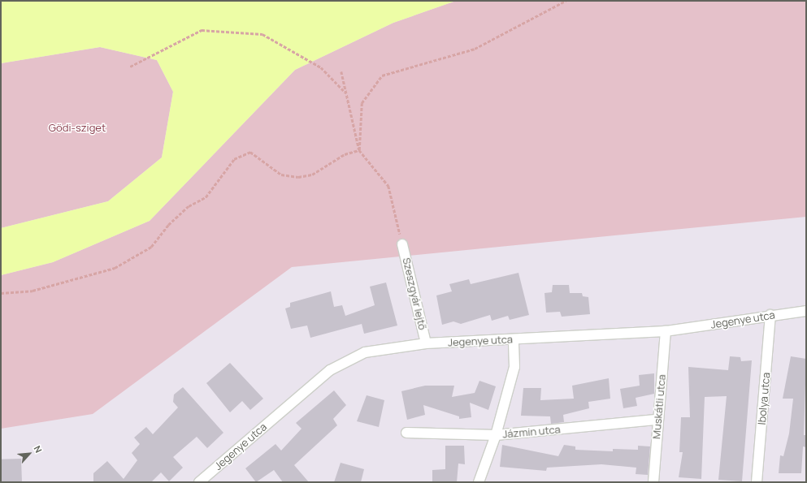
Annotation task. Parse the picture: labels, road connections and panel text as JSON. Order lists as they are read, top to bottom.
{
  "streets": {
    "street": [
      "Szeszgyár lejtő",
      "Jegenye utca",
      "Ibolya utca",
      "Muskátli utca",
      "Jázmin utca"
    ]
  },
  "crossings": [
    ["Szeszgyár lejtő", "Jegenye utca"],
    ["Jegenye utca", "Ibolya utca"],
    ["Jegenye utca", "Muskátli utca"],
    ["Muskátli utca", "Jázmin utca"]
  ],
  "parks": ["Gödi-sziget"],
  "north": "top right"
}
